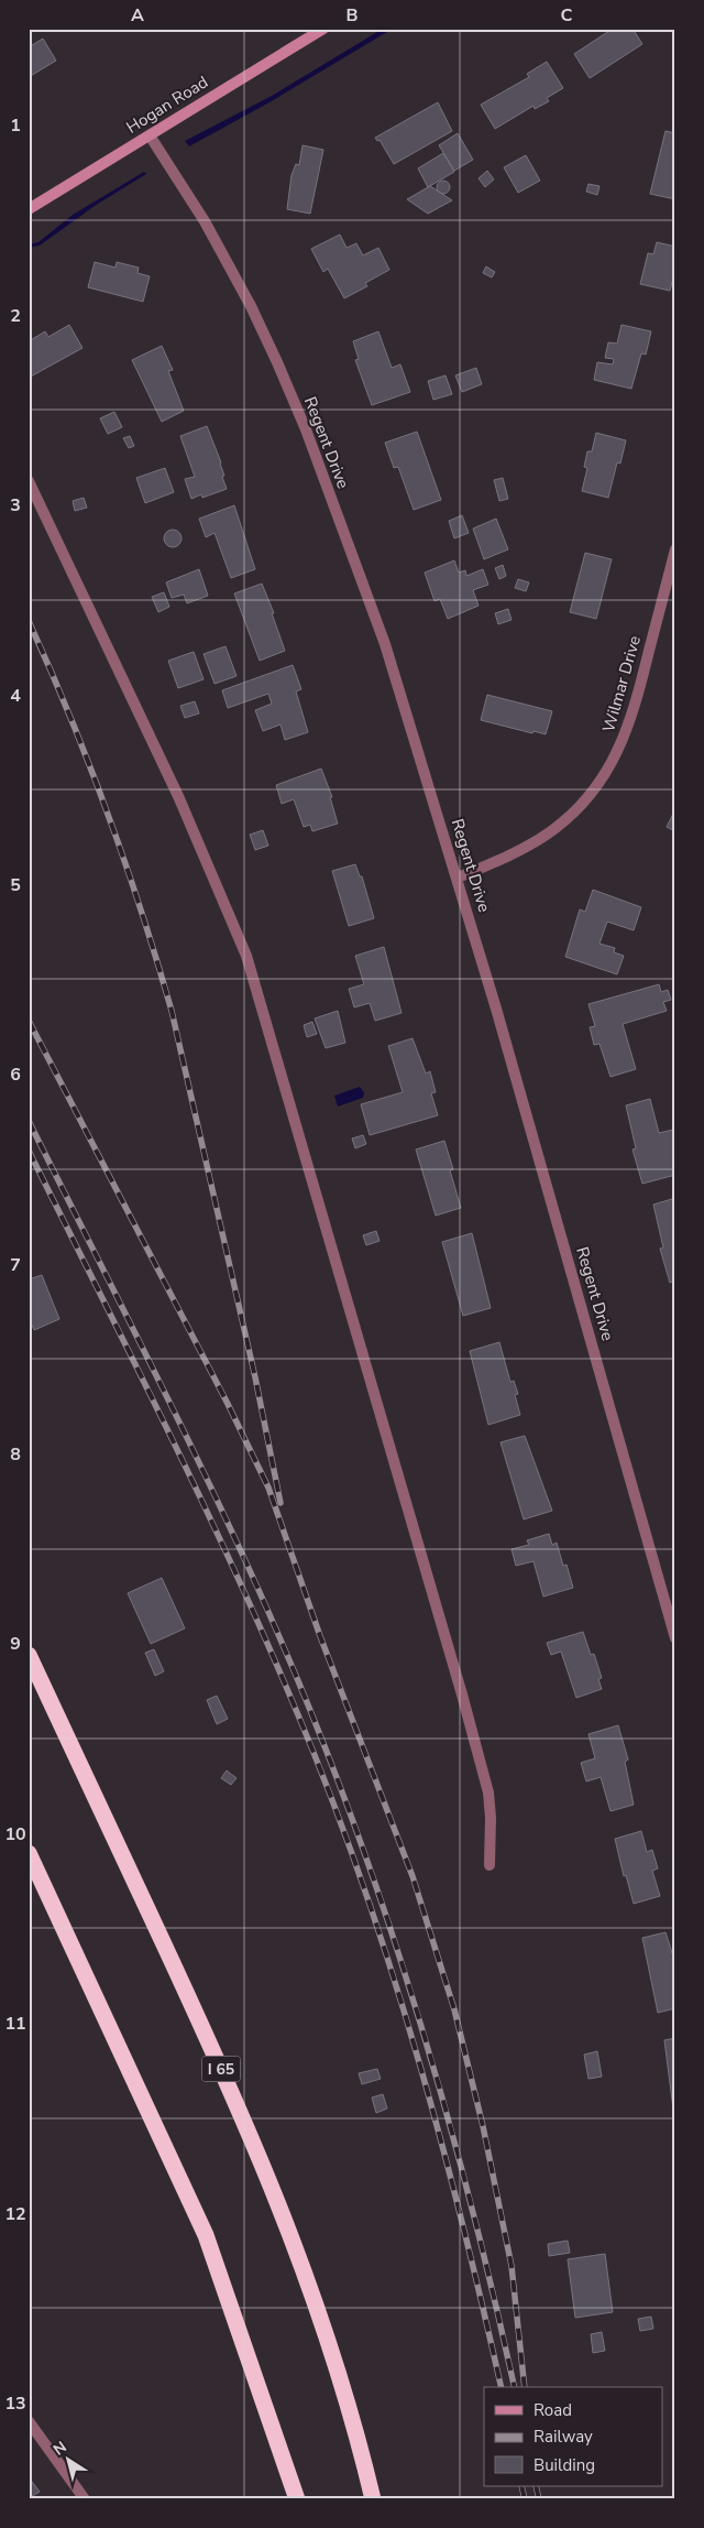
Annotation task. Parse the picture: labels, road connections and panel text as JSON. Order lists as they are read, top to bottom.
{
  "streets": {
    "highway": ["I 65"],
    "street": ["Hogan Road", "Regent Drive", "Wilmar Drive"]
  },
  "crossings": [
    ["Hogan Road", "Regent Drive"],
    ["Regent Drive", "Wilmar Drive"]
  ],
  "legend": ["Road", "Railway", "Building"],
  "north": "top left",
  "grid": {
    "columns": ["A", "B", "C"],
    "rows": [
      "1",
      "2",
      "3",
      "4",
      "5",
      "6",
      "7",
      "8",
      "9",
      "10",
      "11",
      "12",
      "13"
    ]
  }
}
